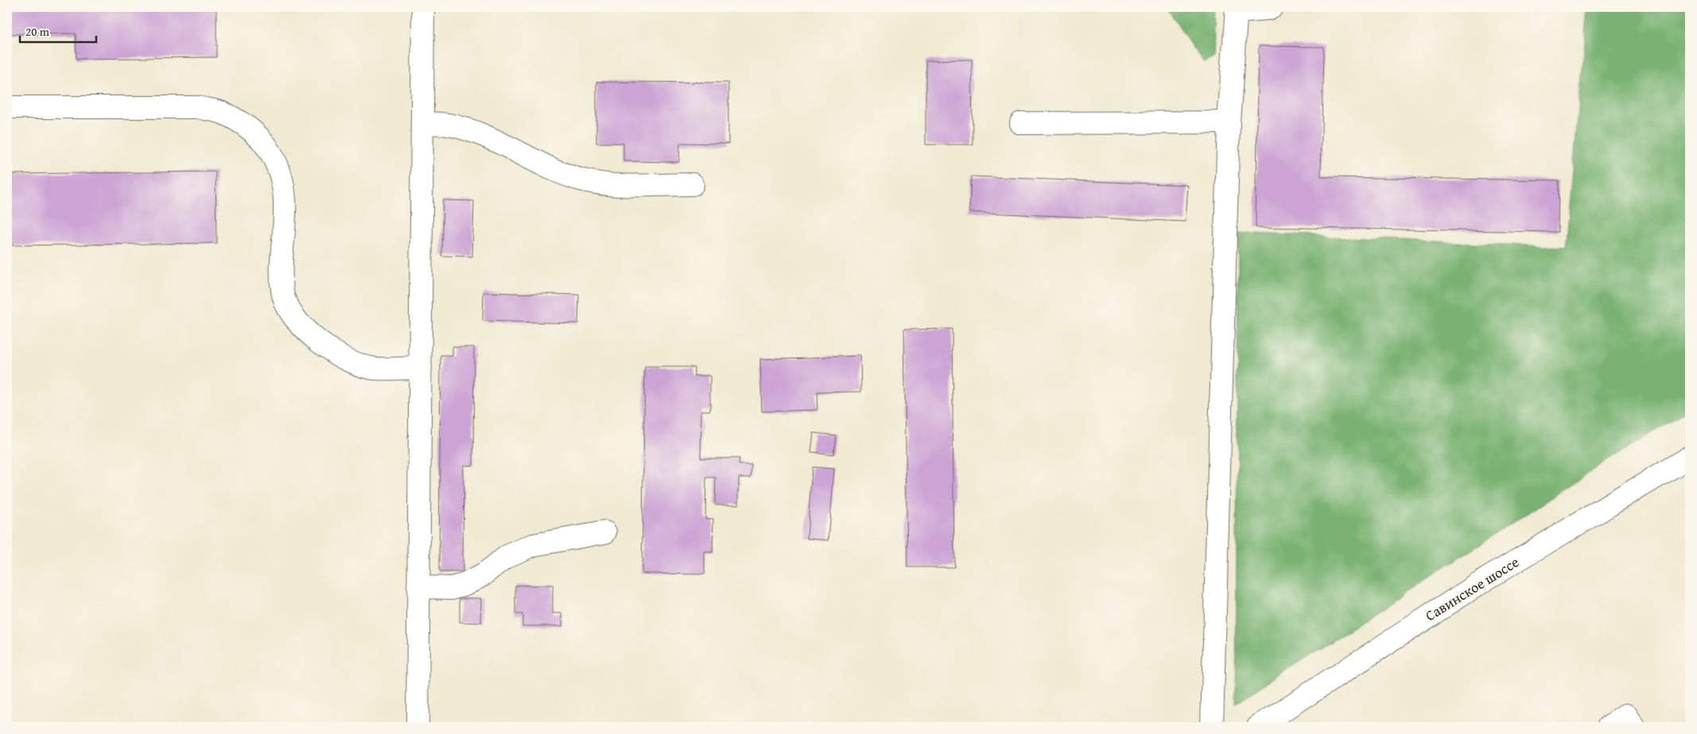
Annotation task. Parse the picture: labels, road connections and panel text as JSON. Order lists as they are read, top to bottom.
{
  "streets": {
    "street": ["Савинское шоссе"]
  },
  "scale_bar": "20 m"
}
